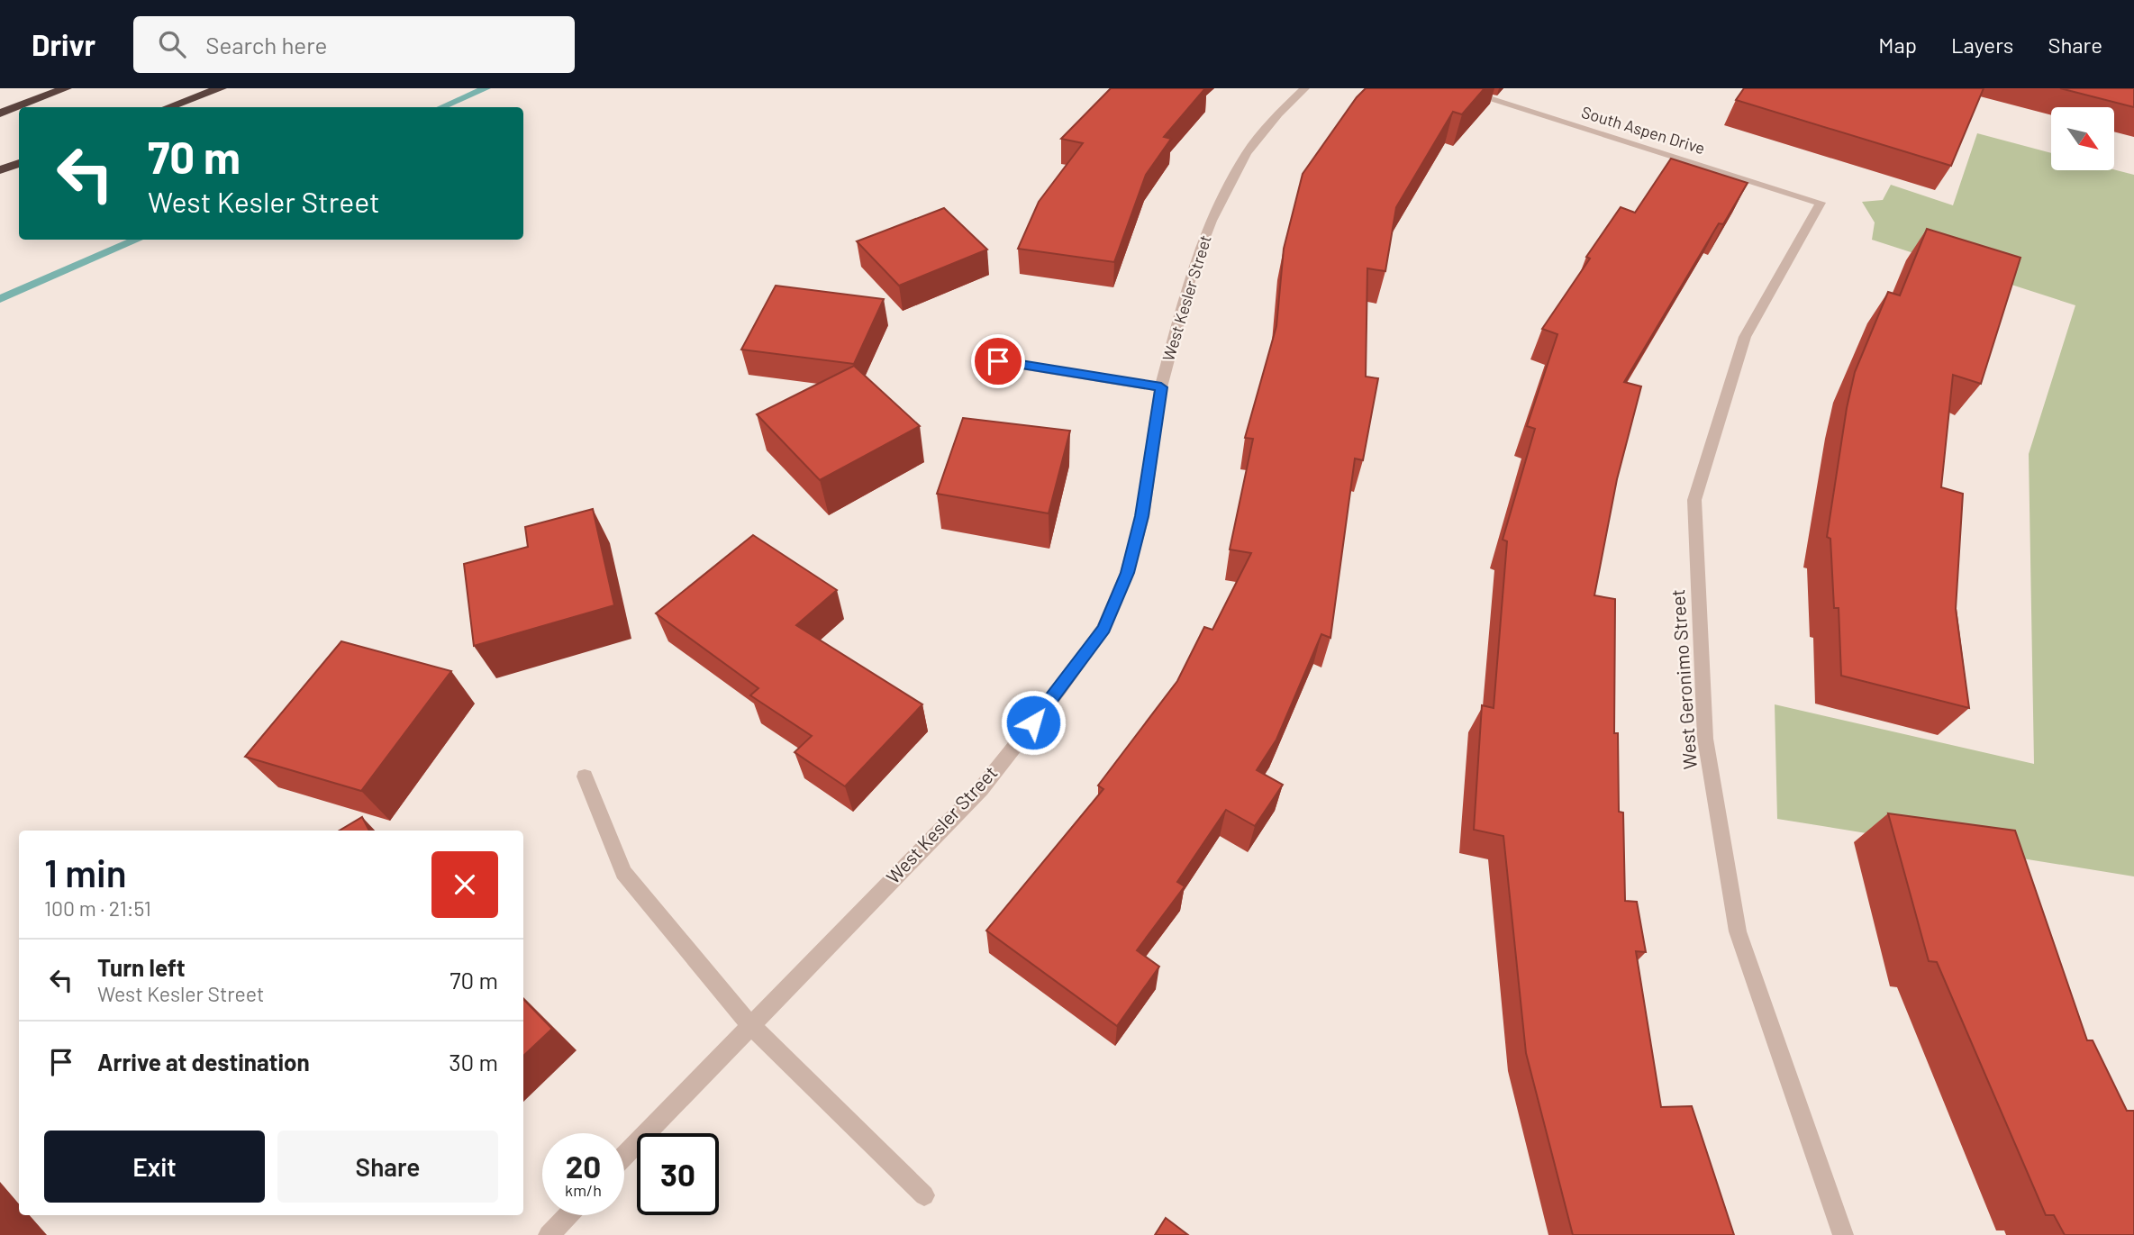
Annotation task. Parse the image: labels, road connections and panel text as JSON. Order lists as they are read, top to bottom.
{
  "streets": {
    "street": ["South Aspen Drive", "West Kesler Street", "West Geronimo Street"]
  },
  "crossings": [
    ["South Aspen Drive", "West Geronimo Street"]
  ],
  "north": "bottom right",
  "page": {
    "header": "Drivr",
    "search": "Search here",
    "nav": ["Map", "Layers", "Share"],
    "turn": ["70 m", "West Kesler Street"],
    "heading": ["1 min", "100 m · 21:51"],
    "list": [
      {
        "name": "Turn left",
        "note": "West Kesler Street",
        "value": "70 m"
      },
      {
        "name": "Arrive at destination",
        "value": "30 m"
      }
    ],
    "buttons": ["Exit", "Share"],
    "speed": "20 km/h",
    "limit": "30"
  }
}
